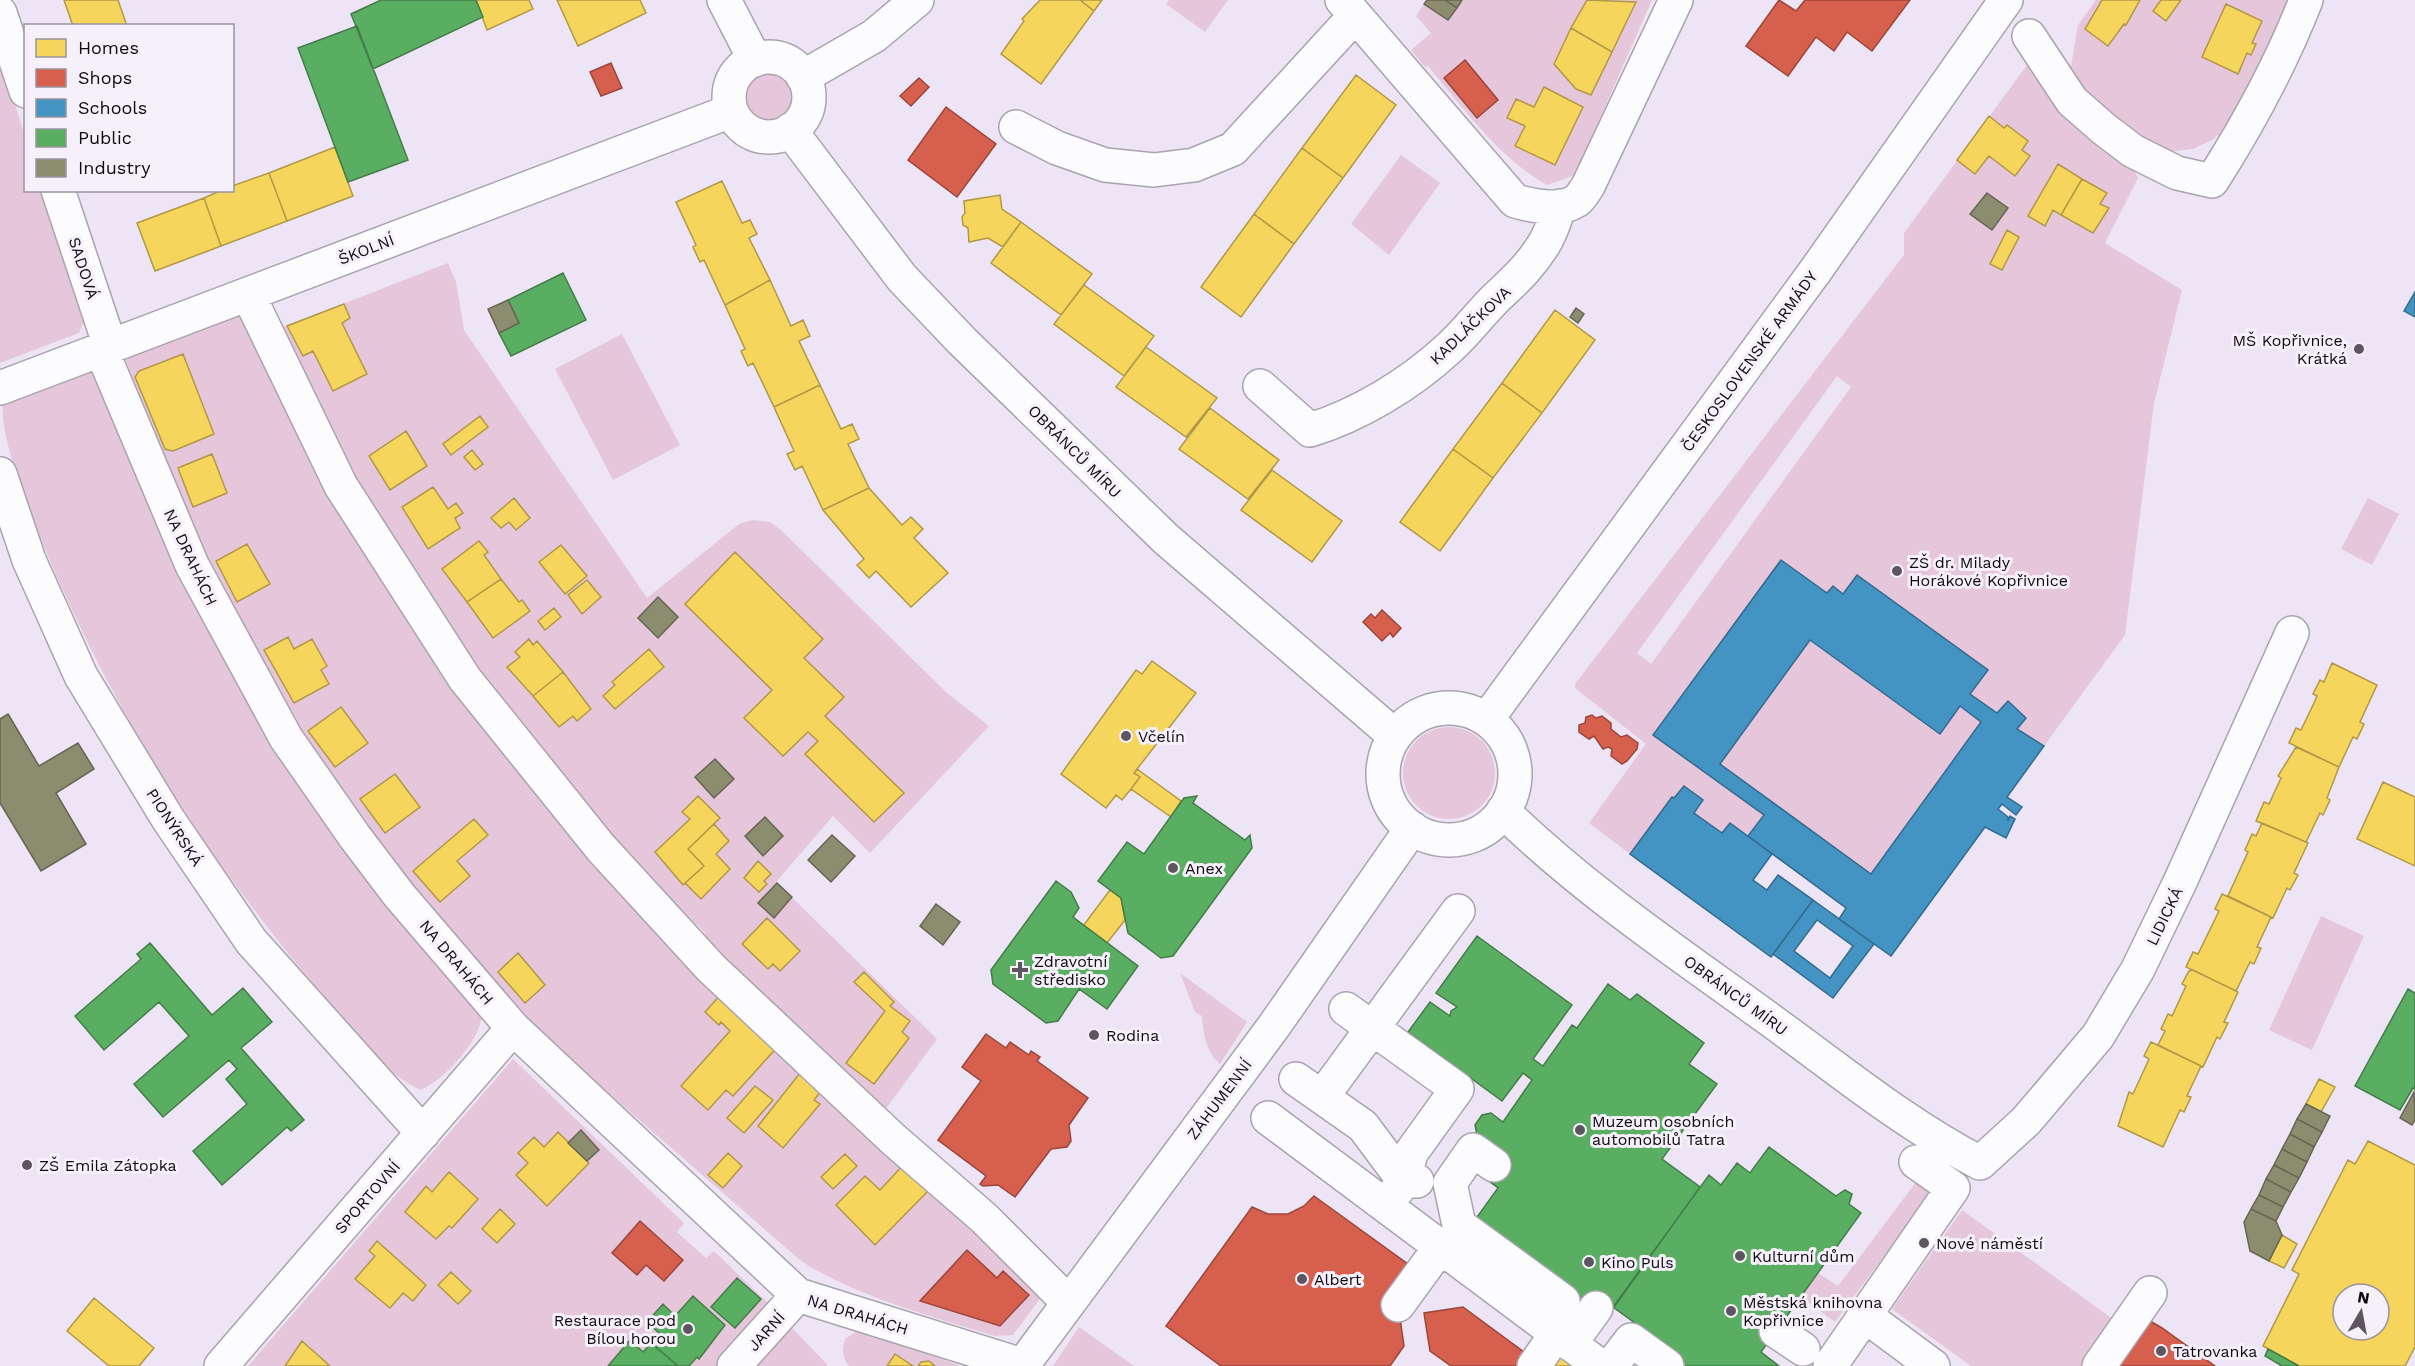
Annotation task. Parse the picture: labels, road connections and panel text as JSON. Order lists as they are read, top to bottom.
{
  "streets": {
    "street": [
      "ŠKOLNÍ",
      "SADOVÁ",
      "KADLÁČKOVA",
      "ČESKOSLOVENSKÉ ARMÁDY",
      "OBRÁNCŮ MÍRU",
      "NA DRAHÁCH",
      "PIONÝRSKÁ",
      "LIDICKÁ",
      "ZÁHUMENNÍ",
      "SPORTOVNÍ",
      "JARNÍ"
    ]
  },
  "crossings": [
    ["ŠKOLNÍ", "SADOVÁ"],
    ["ŠKOLNÍ", "OBRÁNCŮ MÍRU"],
    ["ŠKOLNÍ", "NA DRAHÁCH"],
    ["SADOVÁ", "NA DRAHÁCH"],
    ["ČESKOSLOVENSKÉ ARMÁDY", "OBRÁNCŮ MÍRU"],
    ["ČESKOSLOVENSKÉ ARMÁDY", "ZÁHUMENNÍ"],
    ["OBRÁNCŮ MÍRU", "LIDICKÁ"],
    ["OBRÁNCŮ MÍRU", "ZÁHUMENNÍ"],
    ["NA DRAHÁCH", "ZÁHUMENNÍ"],
    ["NA DRAHÁCH", "SPORTOVNÍ"],
    ["NA DRAHÁCH", "JARNÍ"],
    ["PIONÝRSKÁ", "SPORTOVNÍ"]
  ],
  "places": {
    "other": [
      "MŠ Kopřivnice, Krátká",
      "ZŠ dr. Milady Horákové Kopřivnice",
      "Včelín",
      "Anex",
      "Rodina",
      "Muzeum osobních automobilů Tatra",
      "ZŠ Emila Zátopka",
      "Nové náměstí",
      "Kulturní dům",
      "Kino Puls",
      "Albert",
      "Městská knihovna Kopřivnice",
      "Restaurace pod Bílou horou",
      "Tatrovanka"
    ],
    "health": ["Zdravotní středisko"]
  },
  "legend": [
    "Homes",
    "Shops",
    "Schools",
    "Public",
    "Industry"
  ],
  "north": "top"
}
